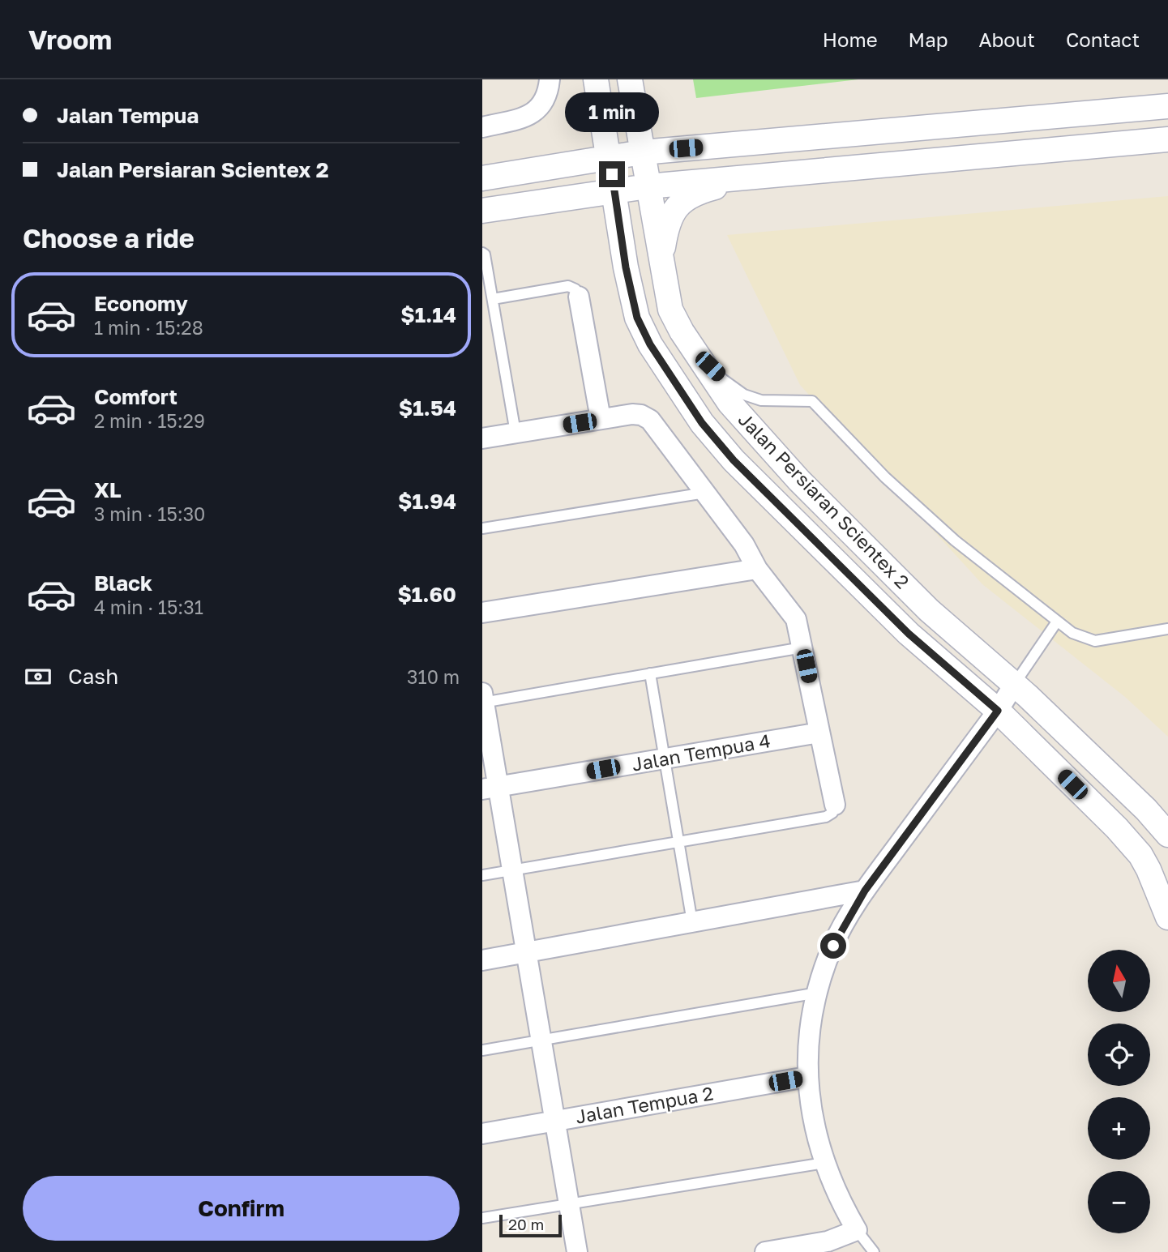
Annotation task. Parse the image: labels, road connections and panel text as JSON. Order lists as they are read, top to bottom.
{
  "streets": {
    "street": ["Jalan Persiaran Scientex 2", "Jalan Tempua 4", "Jalan Tempua 2"]
  },
  "scale_bar": "20 m",
  "north": "top",
  "page": {
    "header": "Vroom",
    "nav": [
      "Home",
      "Map",
      "About",
      "Contact"
    ],
    "banner": ["Jalan Tempua", "Jalan Persiaran Scientex 2"],
    "bubble": "1 min",
    "heading": "Choose a ride",
    "list": [
      {
        "name": "Economy",
        "note": "1 min · 15:28",
        "value": "$1.14"
      },
      {
        "name": "Comfort",
        "note": "2 min · 15:29",
        "value": "$1.54"
      },
      {
        "name": "XL",
        "note": "3 min · 15:30",
        "value": "$1.94"
      },
      {
        "name": "Black",
        "note": "4 min · 15:31",
        "value": "$1.60"
      }
    ],
    "pay": ["Cash", "310 m"],
    "map_buttons": ["+", "−"],
    "buttons": "Confirm",
    "scale": "20 m"
  }
}
